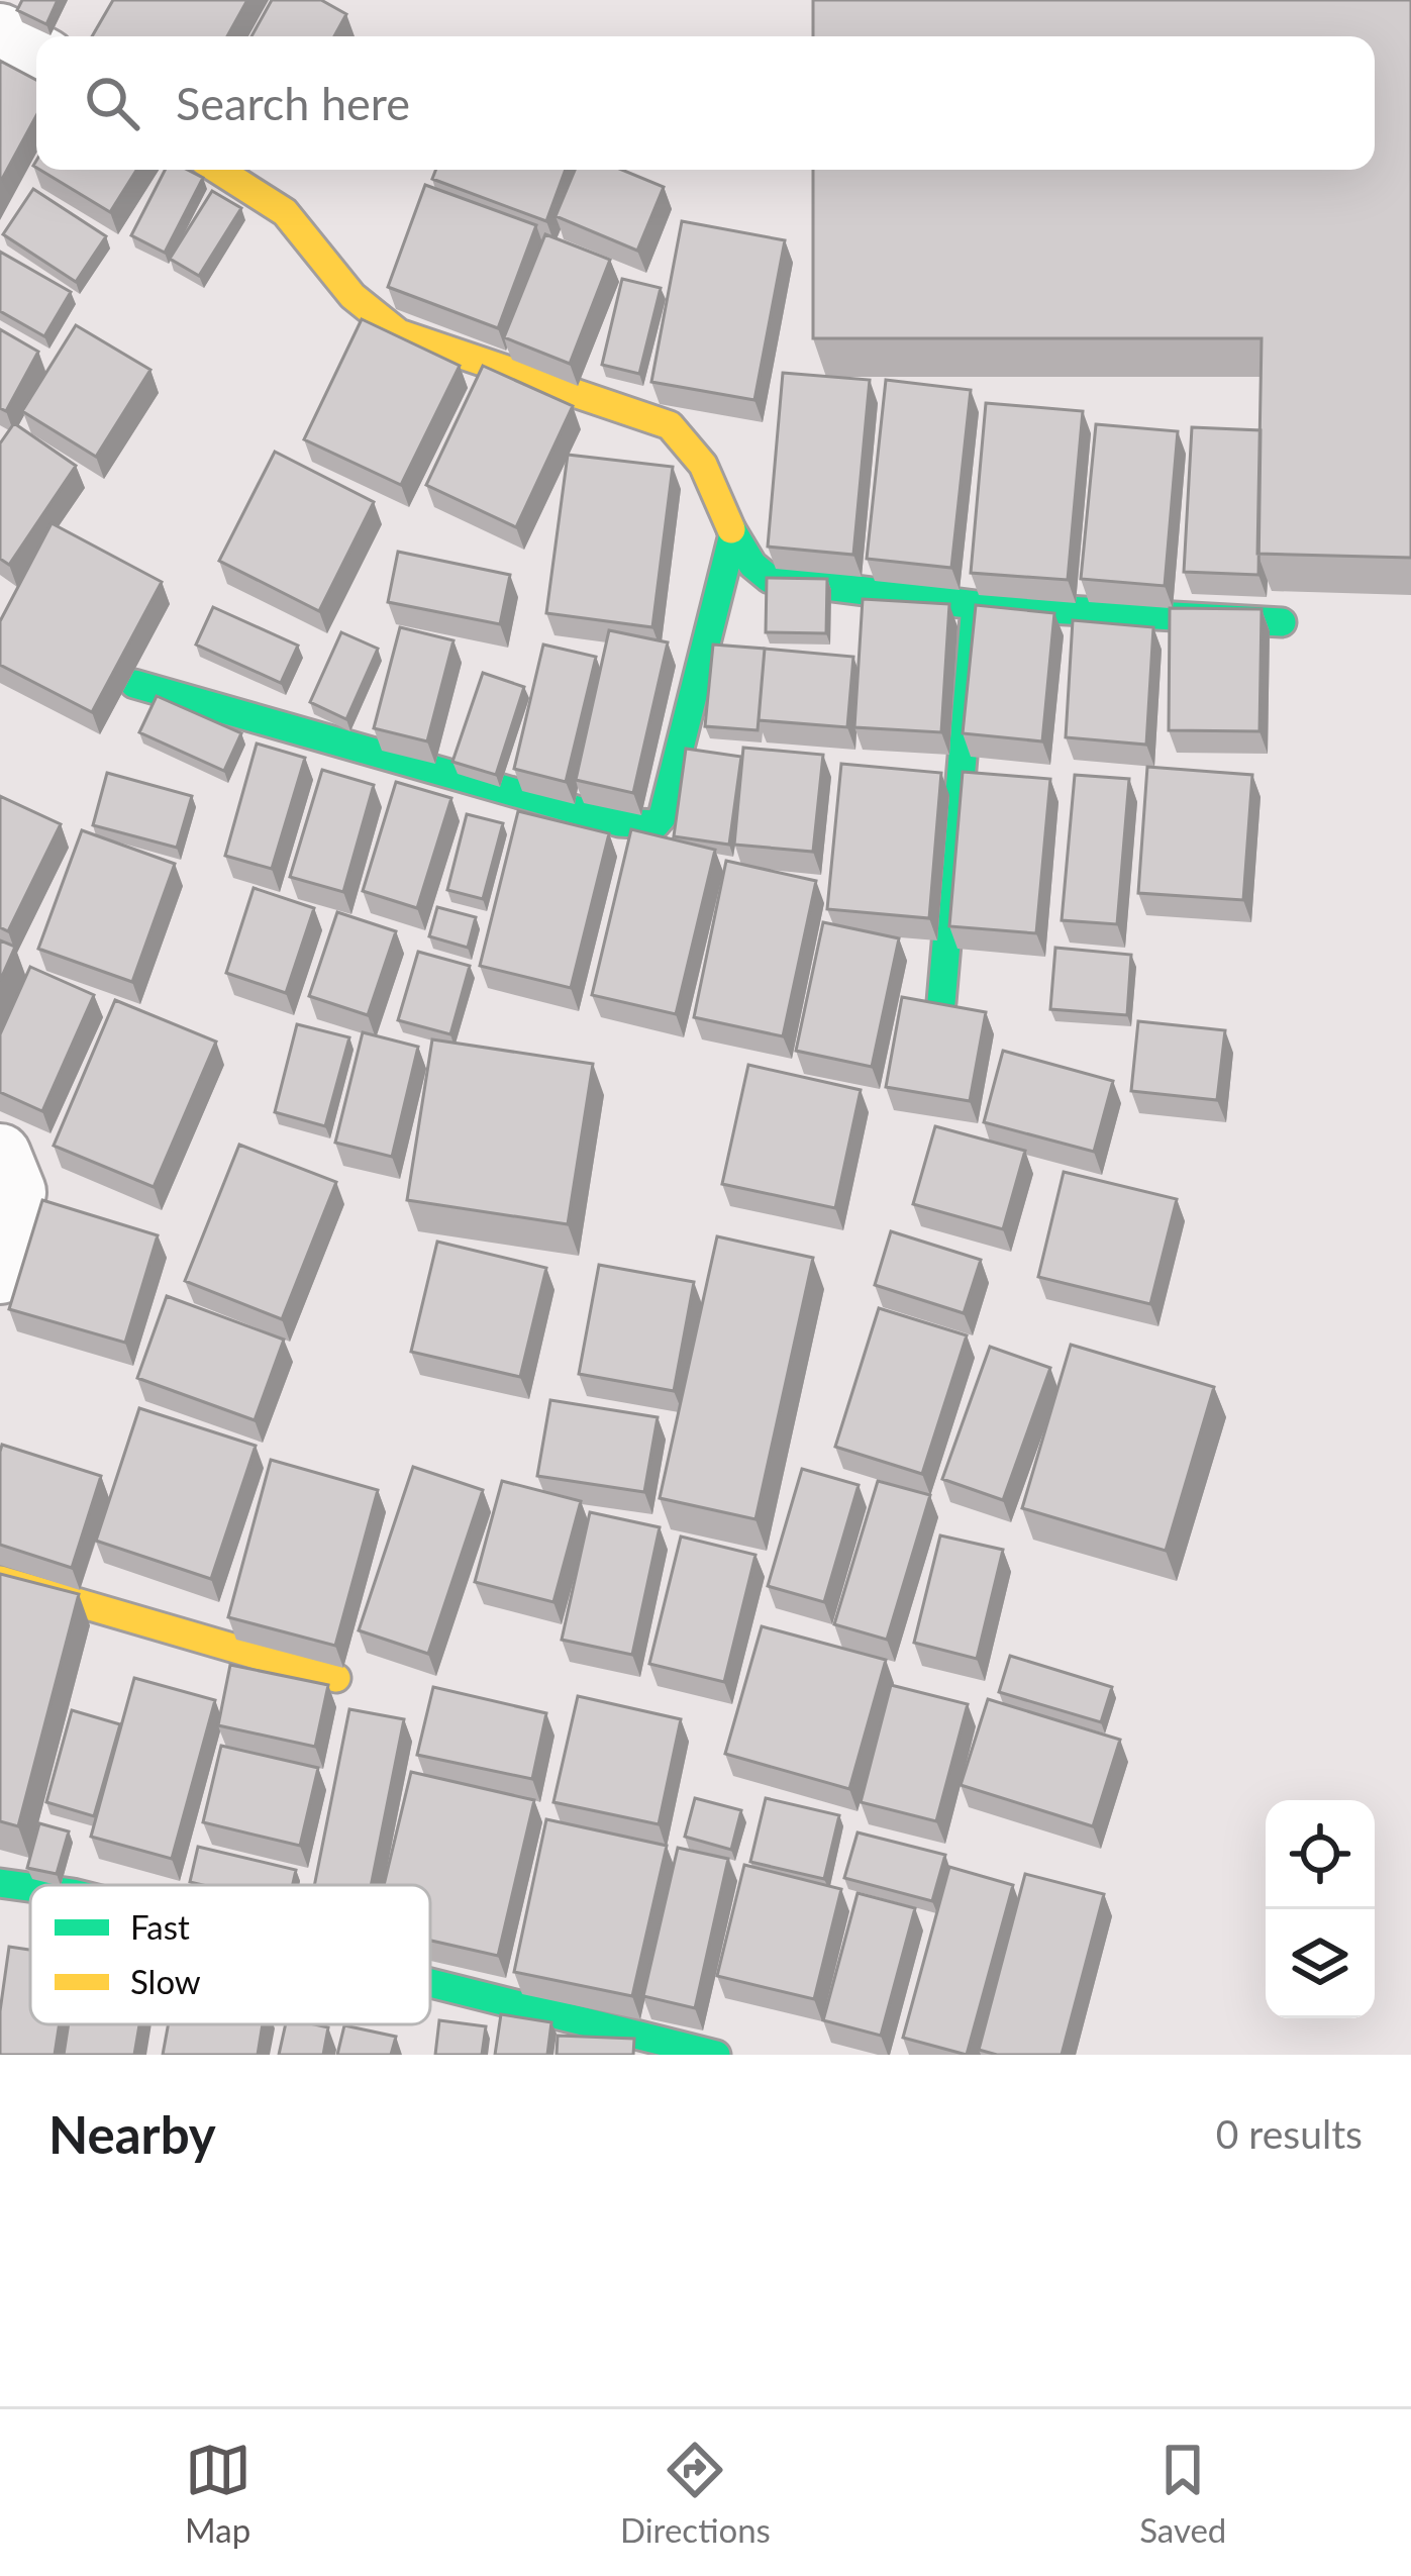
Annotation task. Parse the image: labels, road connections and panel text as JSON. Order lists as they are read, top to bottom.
{
  "legend": ["Fast", "Slow"],
  "page": {
    "search": "Search here",
    "heading": ["Nearby", "0 results"],
    "nav": ["Map", "Directions", "Saved"]
  }
}
